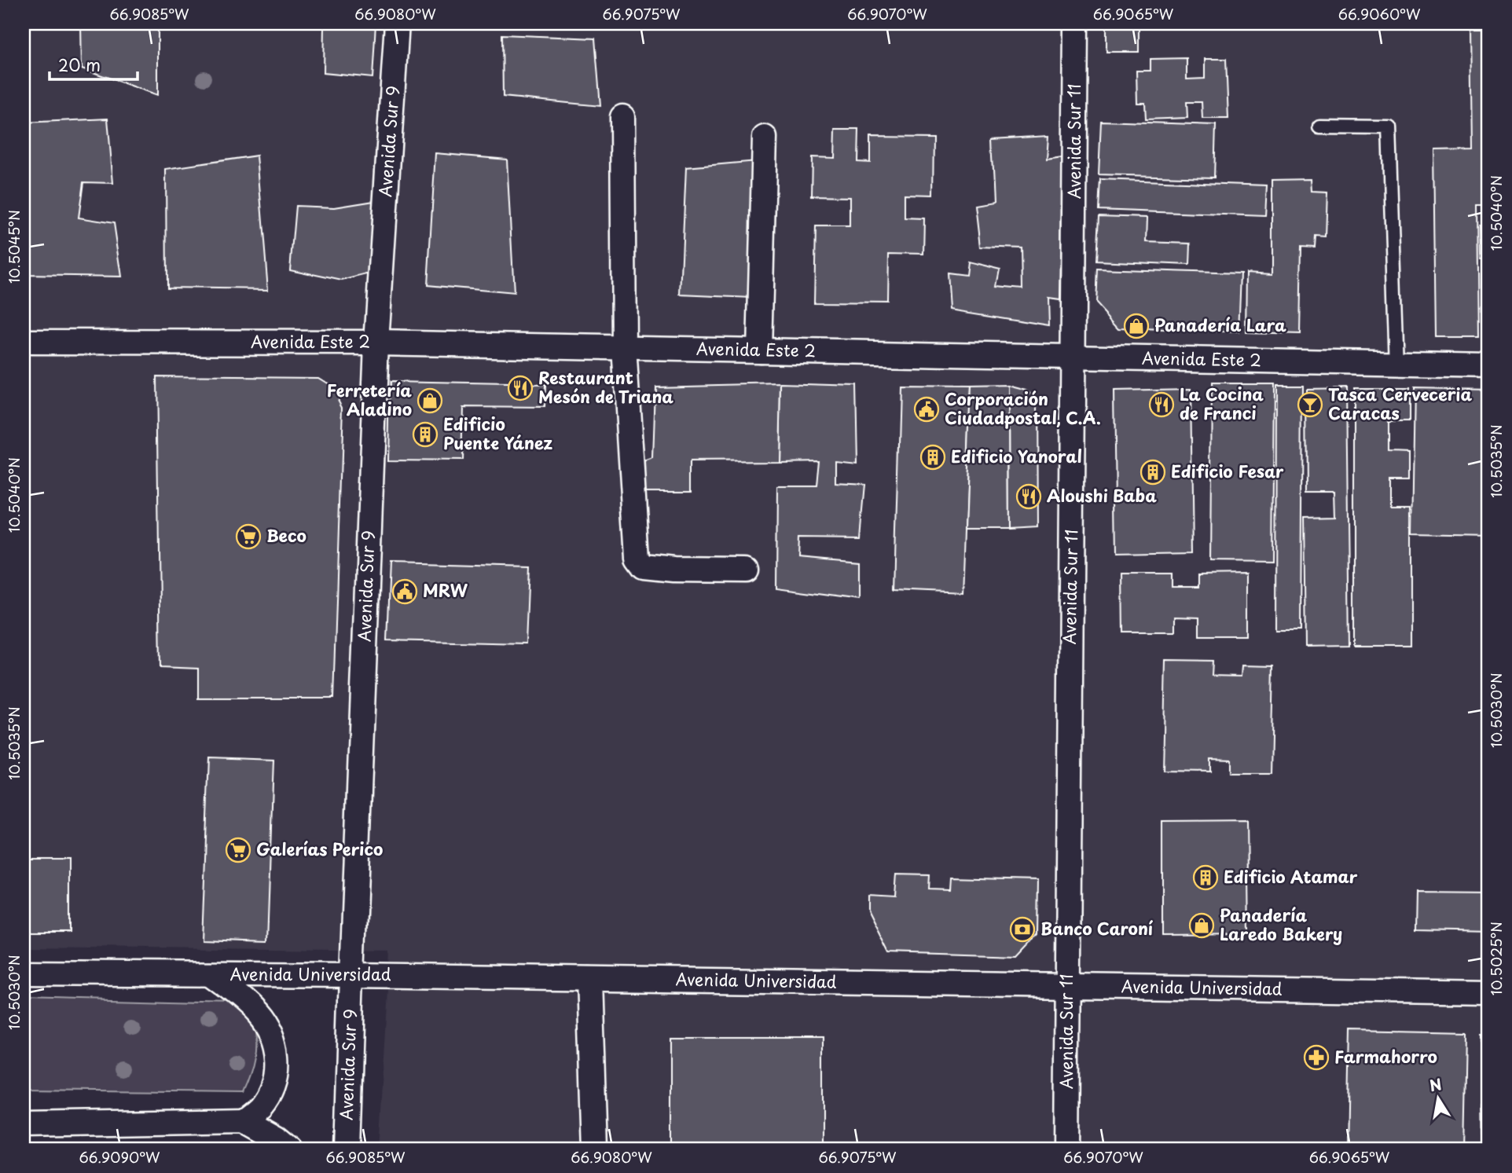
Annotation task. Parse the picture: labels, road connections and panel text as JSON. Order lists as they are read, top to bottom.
{
  "streets": {
    "street": [
      "Avenida Sur 9",
      "Avenida Sur 11",
      "Avenida Este 2",
      "Avenida Universidad"
    ]
  },
  "crossings": [
    ["Avenida Sur 9", "Avenida Este 2"],
    ["Avenida Sur 9", "Avenida Universidad"],
    ["Avenida Sur 11", "Avenida Este 2"],
    ["Avenida Sur 11", "Avenida Universidad"]
  ],
  "places": {
    "shop": ["Panadería Lara", "Ferretería Aladino", "Panadería Laredo Bakery"],
    "restaurant": ["Restaurant Mesón de Triana", "La Cocina de Franci", "Aloushi Baba"],
    "bar": ["Tasca Cerveceria Caracas"],
    "public building": ["Corporación Ciudadpostal, C.A.", "MRW"],
    "building": [
      "Edificio Puente Yánez",
      "Edificio Yanoral",
      "Edificio Fesar",
      "Edificio Atamar"
    ],
    "supermarket": ["Beco", "Galerías Perico"],
    "bank": ["Banco Caroní"],
    "pharmacy": ["Farmahorro"]
  },
  "scale_bar": "20 m",
  "north": "top",
  "coordinates": [
    "66.9085°W",
    "66.9080°W",
    "66.9075°W",
    "66.9070°W",
    "66.9065°W",
    "66.9060°W",
    "10.5040°N",
    "10.5045°N",
    "10.5035°N",
    "10.5030°N",
    "10.5025°N",
    "66.9090°W"
  ]
}
